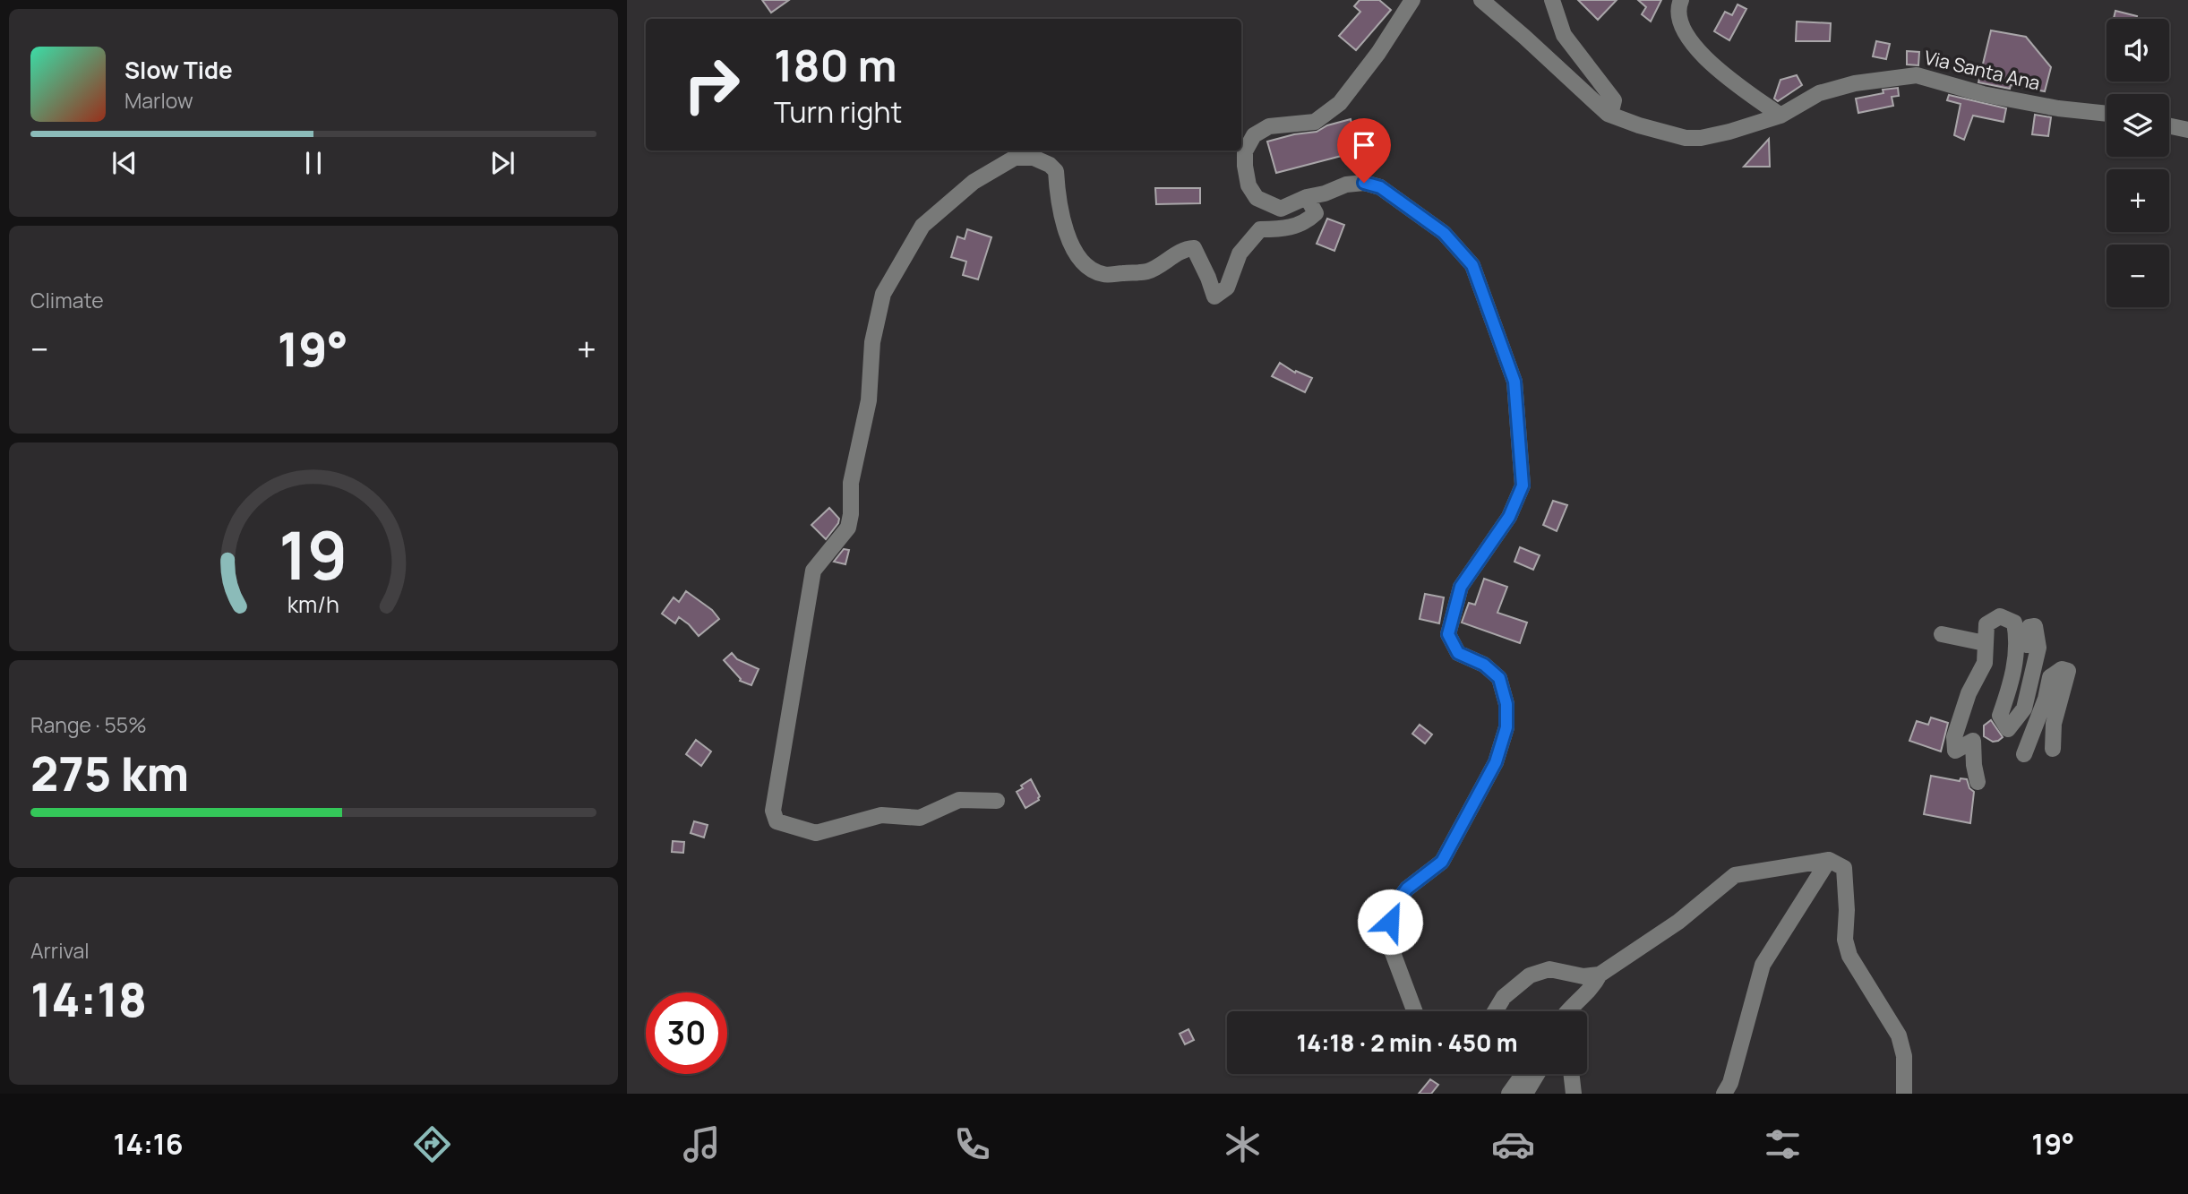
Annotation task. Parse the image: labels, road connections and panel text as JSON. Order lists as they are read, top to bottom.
{
  "streets": {
    "street": ["Via Santa Ana"]
  },
  "page": {
    "map_buttons": ["+", "−"],
    "turn": ["180 m", "Turn right"],
    "song": ["Slow Tide", "Marlow"],
    "tile": [
      "Climate",
      ["Range · 55%", "275 km"],
      ["Arrival", "14:18"]
    ],
    "heat": ["−", "19°", "+"],
    "limit": "30",
    "trip": "14:18 · 2 min · 450 m",
    "tabs": ["14:16", "19°"],
    "gauge": ["19", "km/h"]
  }
}
